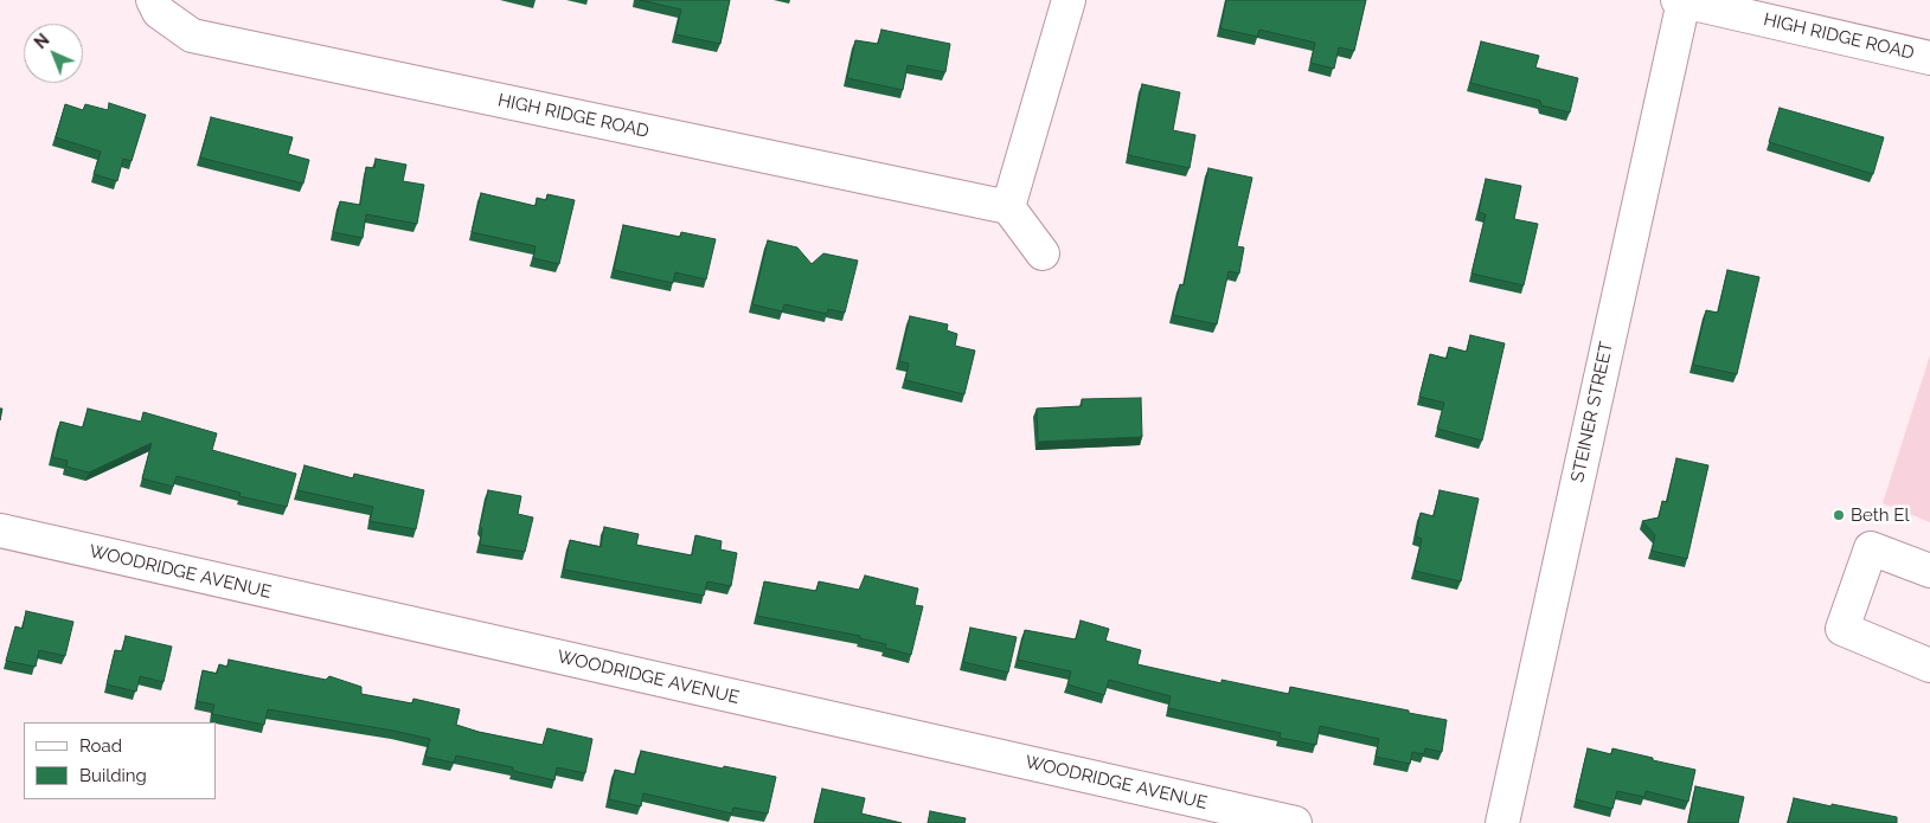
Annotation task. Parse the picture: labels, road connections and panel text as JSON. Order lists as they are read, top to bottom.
{
  "streets": {
    "street": ["HIGH RIDGE ROAD", "STEINER STREET", "WOODRIDGE AVENUE"]
  },
  "crossings": [
    ["HIGH RIDGE ROAD", "STEINER STREET"]
  ],
  "places": ["Beth El"],
  "legend": ["Road", "Building"],
  "north": "top left"
}
